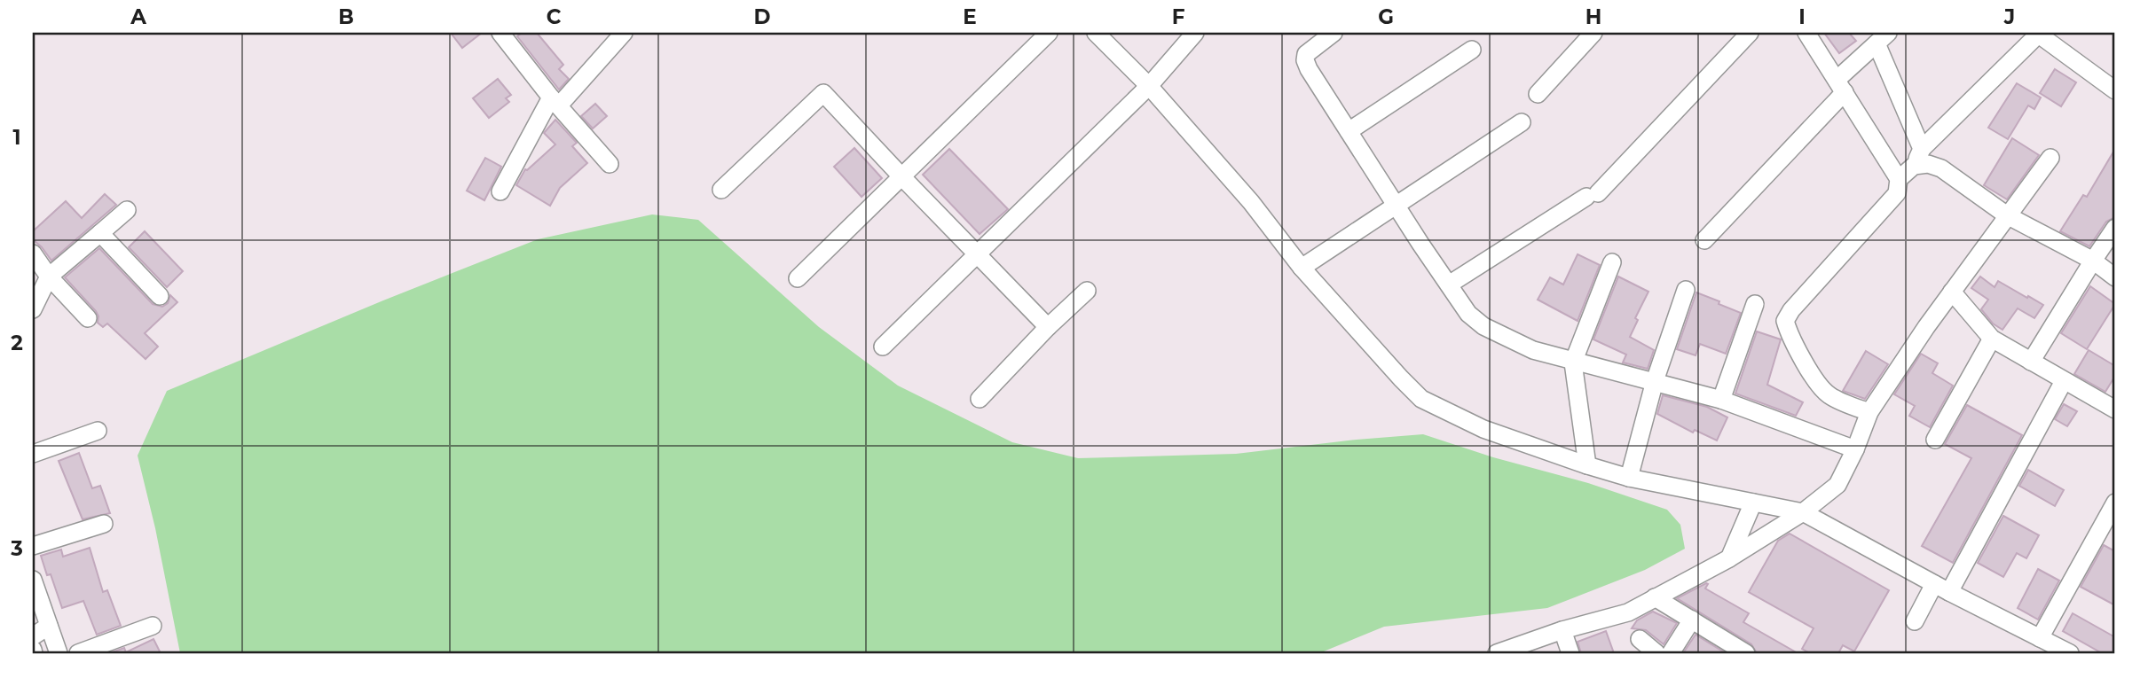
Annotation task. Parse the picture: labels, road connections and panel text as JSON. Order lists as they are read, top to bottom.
{
  "grid": {
    "columns": [
      "A",
      "B",
      "C",
      "D",
      "E",
      "F",
      "G",
      "H",
      "I",
      "J"
    ],
    "rows": ["1", "2", "3"]
  }
}
